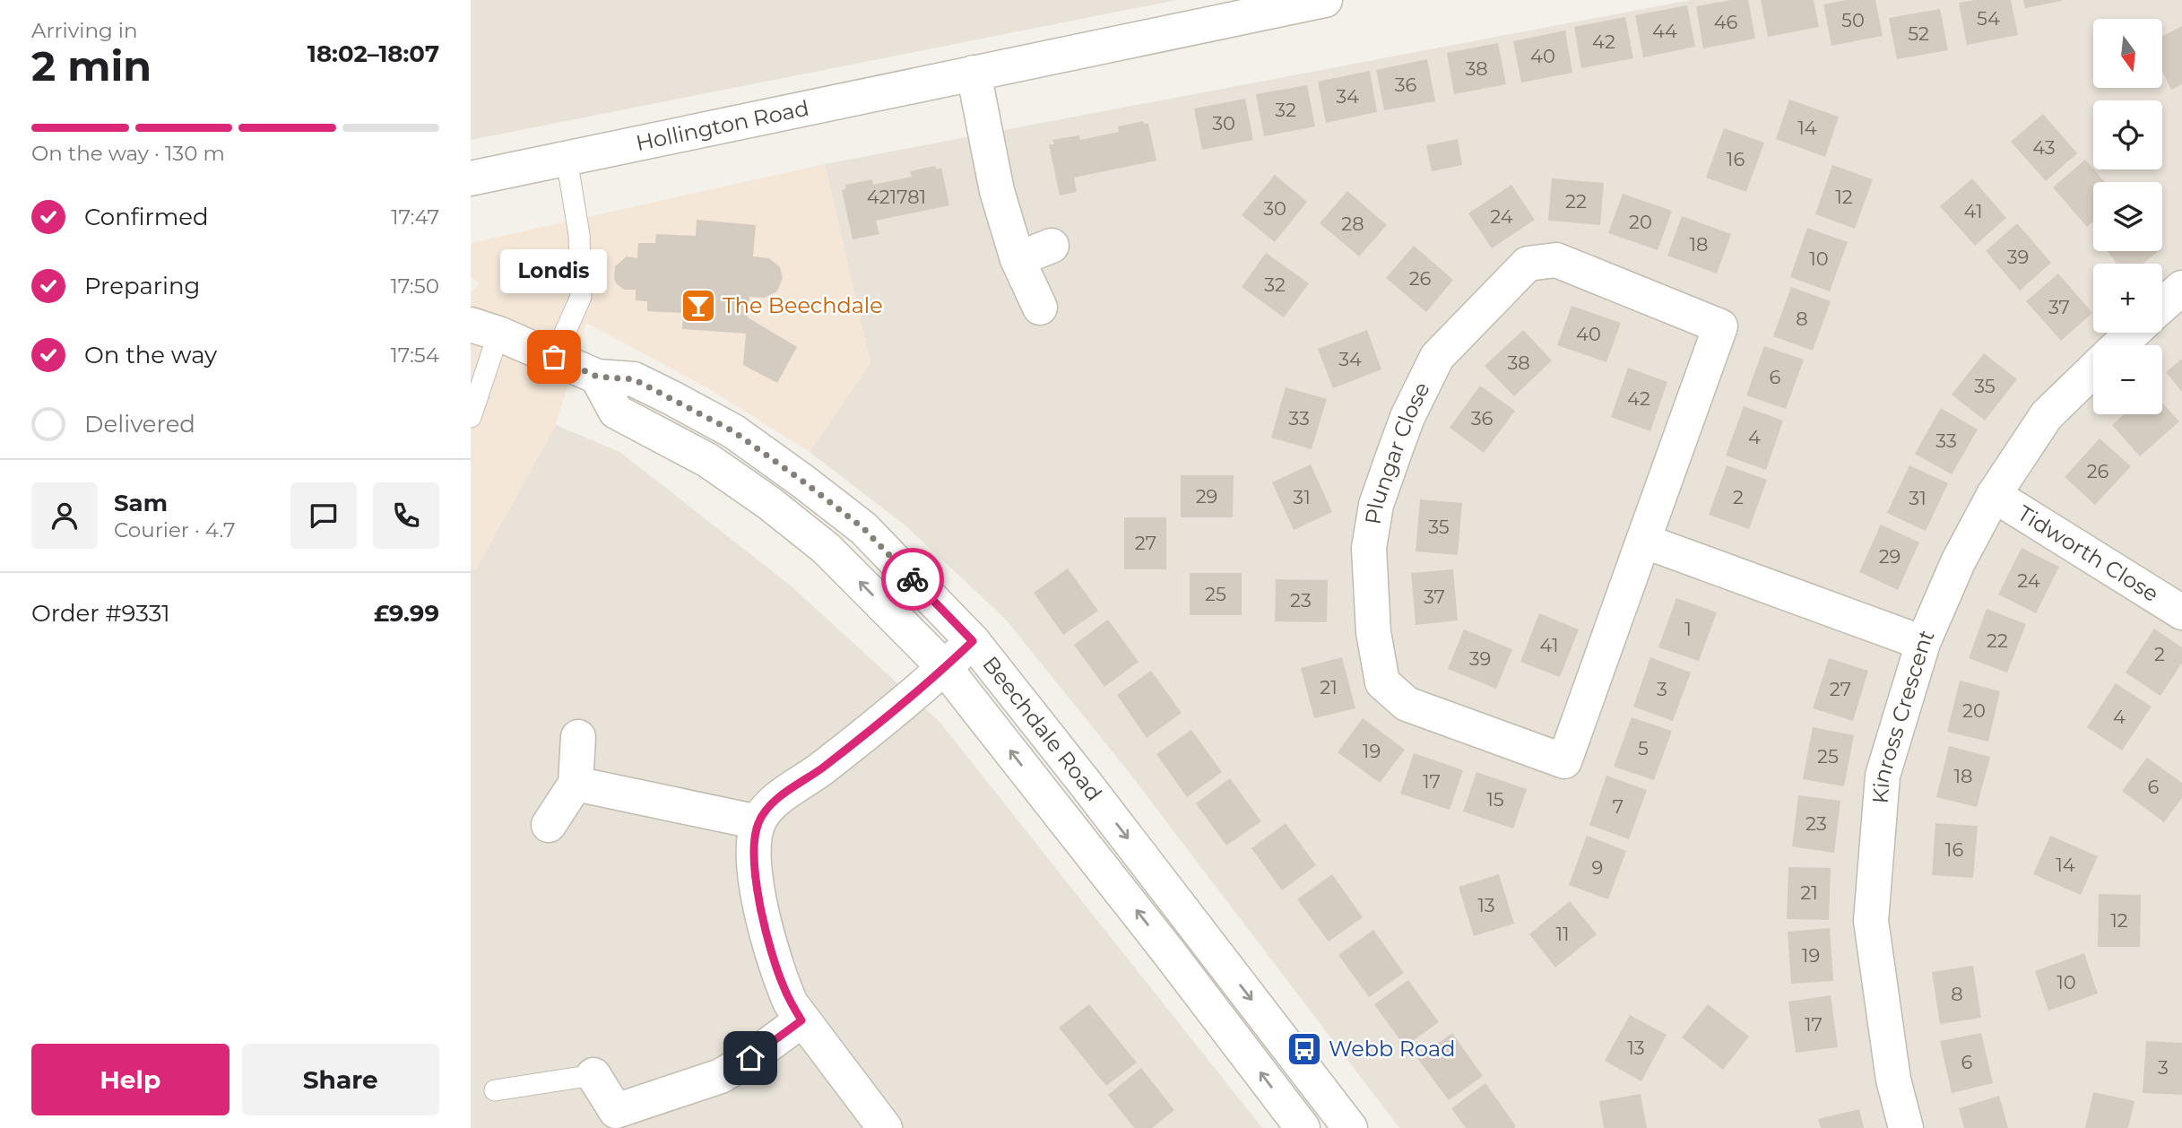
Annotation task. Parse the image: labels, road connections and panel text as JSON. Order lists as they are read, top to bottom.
{
  "streets": {
    "street": [
      "Hollington Road",
      "Plungar Close",
      "Tidworth Close",
      "Kinross Crescent",
      "Beechdale Road"
    ]
  },
  "crossings": [
    ["Tidworth Close", "Kinross Crescent"]
  ],
  "places": {
    "bar": ["The Beechdale"],
    "other": ["Londis"],
    "bus stop": ["Webb Road"]
  },
  "house_numbers": [
    "54",
    "50",
    "46",
    "44",
    "52",
    "42",
    "40",
    "38",
    "36",
    "34",
    "32",
    "30",
    "14",
    "43",
    "16",
    "421781",
    "12",
    "22",
    "30",
    "41",
    "24",
    "20",
    "28",
    "18",
    "39",
    "10",
    "26",
    "32",
    "37",
    "8",
    "40",
    "34",
    "38",
    "6",
    "35",
    "42",
    "33",
    "36",
    "4",
    "33",
    "26",
    "29",
    "31",
    "2",
    "31",
    "35",
    "27",
    "29",
    "24",
    "25",
    "37",
    "23",
    "1",
    "22",
    "41",
    "2",
    "39",
    "21",
    "3",
    "27",
    "20",
    "4",
    "5",
    "19",
    "25",
    "18",
    "17",
    "6",
    "15",
    "7",
    "23",
    "16",
    "14",
    "9",
    "21",
    "13",
    "12",
    "11",
    "19",
    "10",
    "8",
    "17",
    "13",
    "6",
    "3"
  ],
  "north": "bottom",
  "page": {
    "heading": ["2 min", "Arriving in", "18:02–18:07"],
    "panel": [
      "Sam",
      "Courier · 4.7",
      "Order #9331",
      "£9.99"
    ],
    "map_buttons": ["+", "−"],
    "bar": "On the way · 130 m",
    "list": [
      ["Confirmed", "17:47"],
      ["Preparing", "17:50"],
      ["On the way", "17:54"],
      "Delivered"
    ],
    "bubble": "Londis",
    "buttons": ["Help", "Share"]
  }
}
